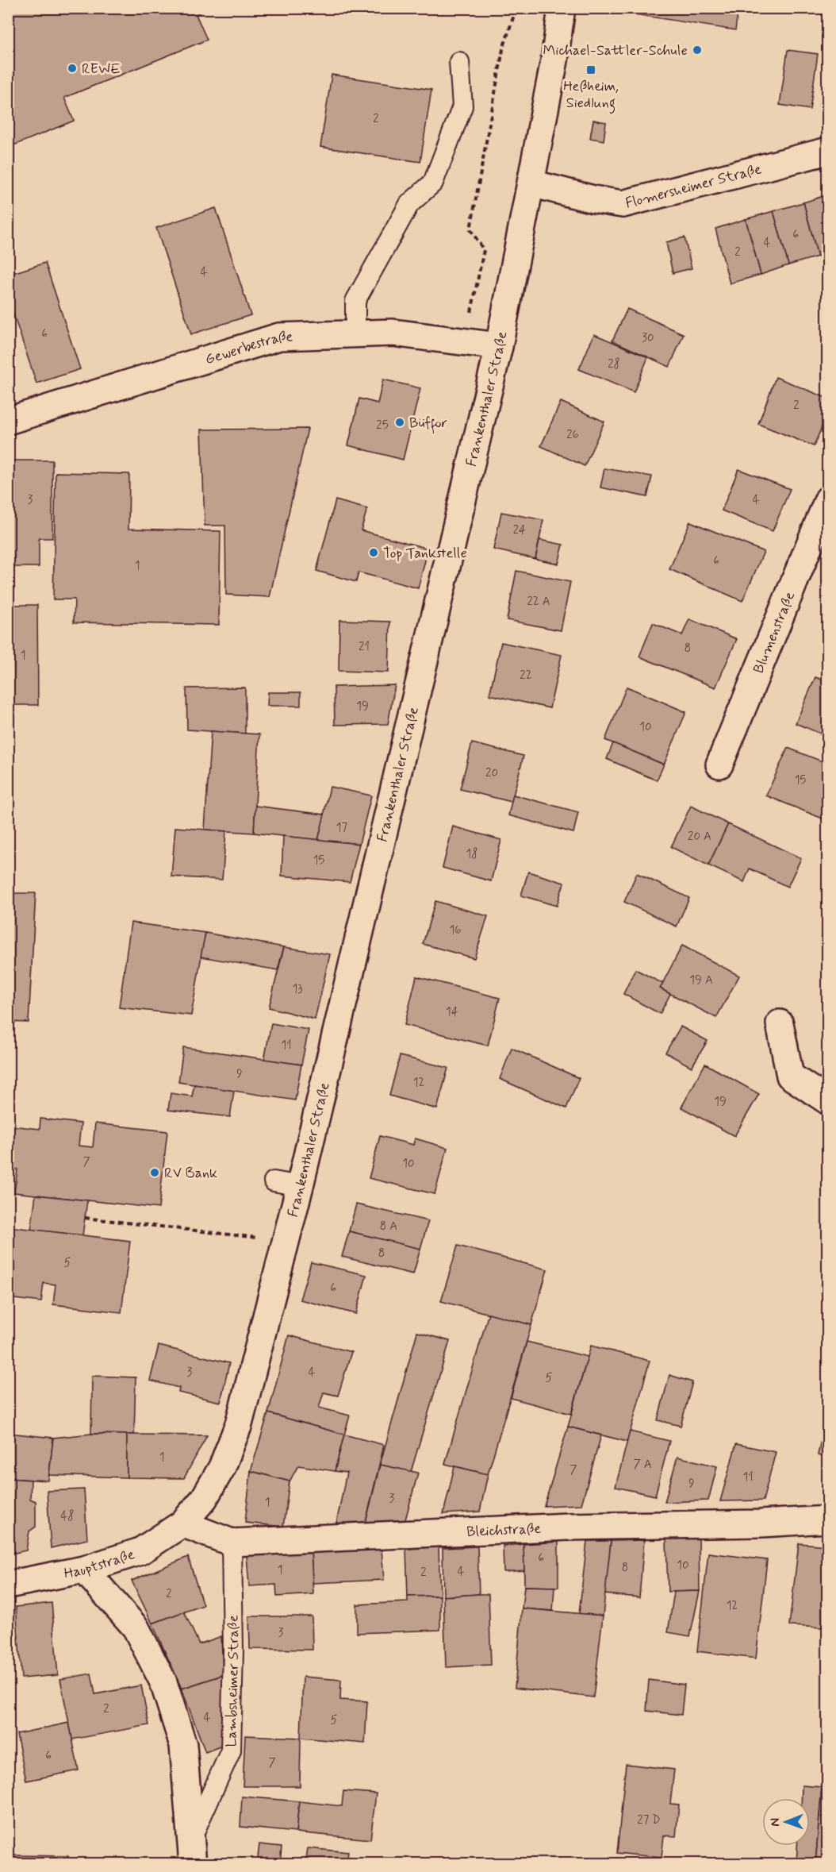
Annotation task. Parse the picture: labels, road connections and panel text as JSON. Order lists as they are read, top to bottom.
{
  "streets": {
    "street": [
      "Flomersheimer Straße",
      "Gewerbestraße",
      "Frankenthaler Straße",
      "Blumenstraße",
      "Bleichstraße",
      "Hauptstraße",
      "Lambsheimer Straße"
    ]
  },
  "crossings": [
    ["Flomersheimer Straße", "Frankenthaler Straße"],
    ["Gewerbestraße", "Frankenthaler Straße"],
    ["Frankenthaler Straße", "Bleichstraße"],
    ["Frankenthaler Straße", "Hauptstraße"],
    ["Bleichstraße", "Hauptstraße"],
    ["Bleichstraße", "Lambsheimer Straße"],
    ["Hauptstraße", "Lambsheimer Straße"]
  ],
  "places": {
    "other": [
      "Michael-Sattler-Schule",
      "REWE",
      "Büffor",
      "Top Tankstelle",
      "RV Bank"
    ],
    "transit": ["Heßheim, Siedlung"]
  },
  "house_numbers": [
    "2",
    "6",
    "4",
    "2",
    "4",
    "6",
    "30",
    "28",
    "2",
    "25",
    "26",
    "3",
    "4",
    "24",
    "6",
    "1",
    "22 A",
    "21",
    "8",
    "1",
    "22",
    "19",
    "10",
    "20",
    "15",
    "17",
    "20 A",
    "18",
    "15",
    "16",
    "19 A",
    "13",
    "14",
    "11",
    "9",
    "12",
    "19",
    "7",
    "10",
    "8 A",
    "8",
    "5",
    "6",
    "3",
    "4",
    "5",
    "1",
    "7 A",
    "7",
    "11",
    "9",
    "3",
    "1",
    "48",
    "6",
    "10",
    "8",
    "1",
    "4",
    "2",
    "2",
    "12",
    "3",
    "2",
    "4",
    "5",
    "6",
    "7",
    "27 D"
  ],
  "north": "left"
}
